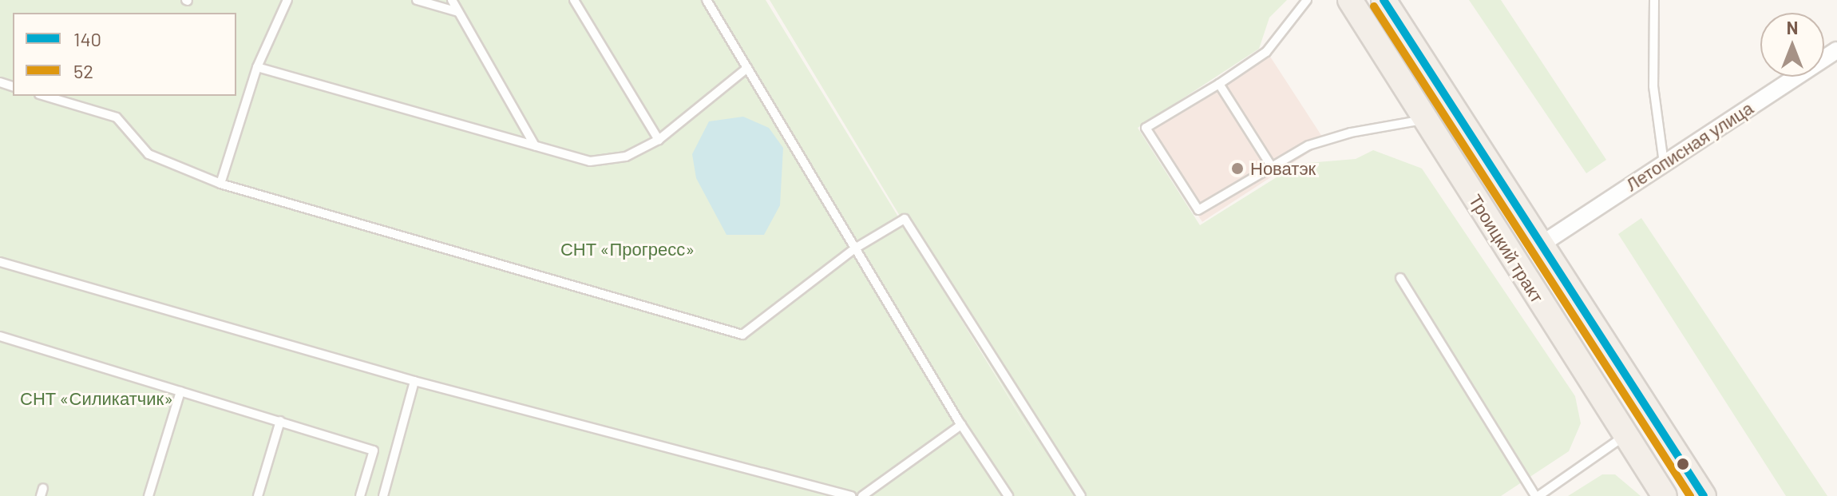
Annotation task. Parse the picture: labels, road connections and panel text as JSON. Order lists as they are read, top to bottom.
{
  "streets": {
    "main road": ["Троицкий тракт"],
    "street": ["Летописная улица"]
  },
  "crossings": [
    ["Летописная улица", "Троицкий тракт"]
  ],
  "parks": ["СНТ «Прогресс»", "СНТ «Силикатчик»"],
  "places": ["Новатэк"],
  "lines": ["transit line 140", "transit line 52"],
  "legend": ["140", "52"],
  "north": "top"
}
